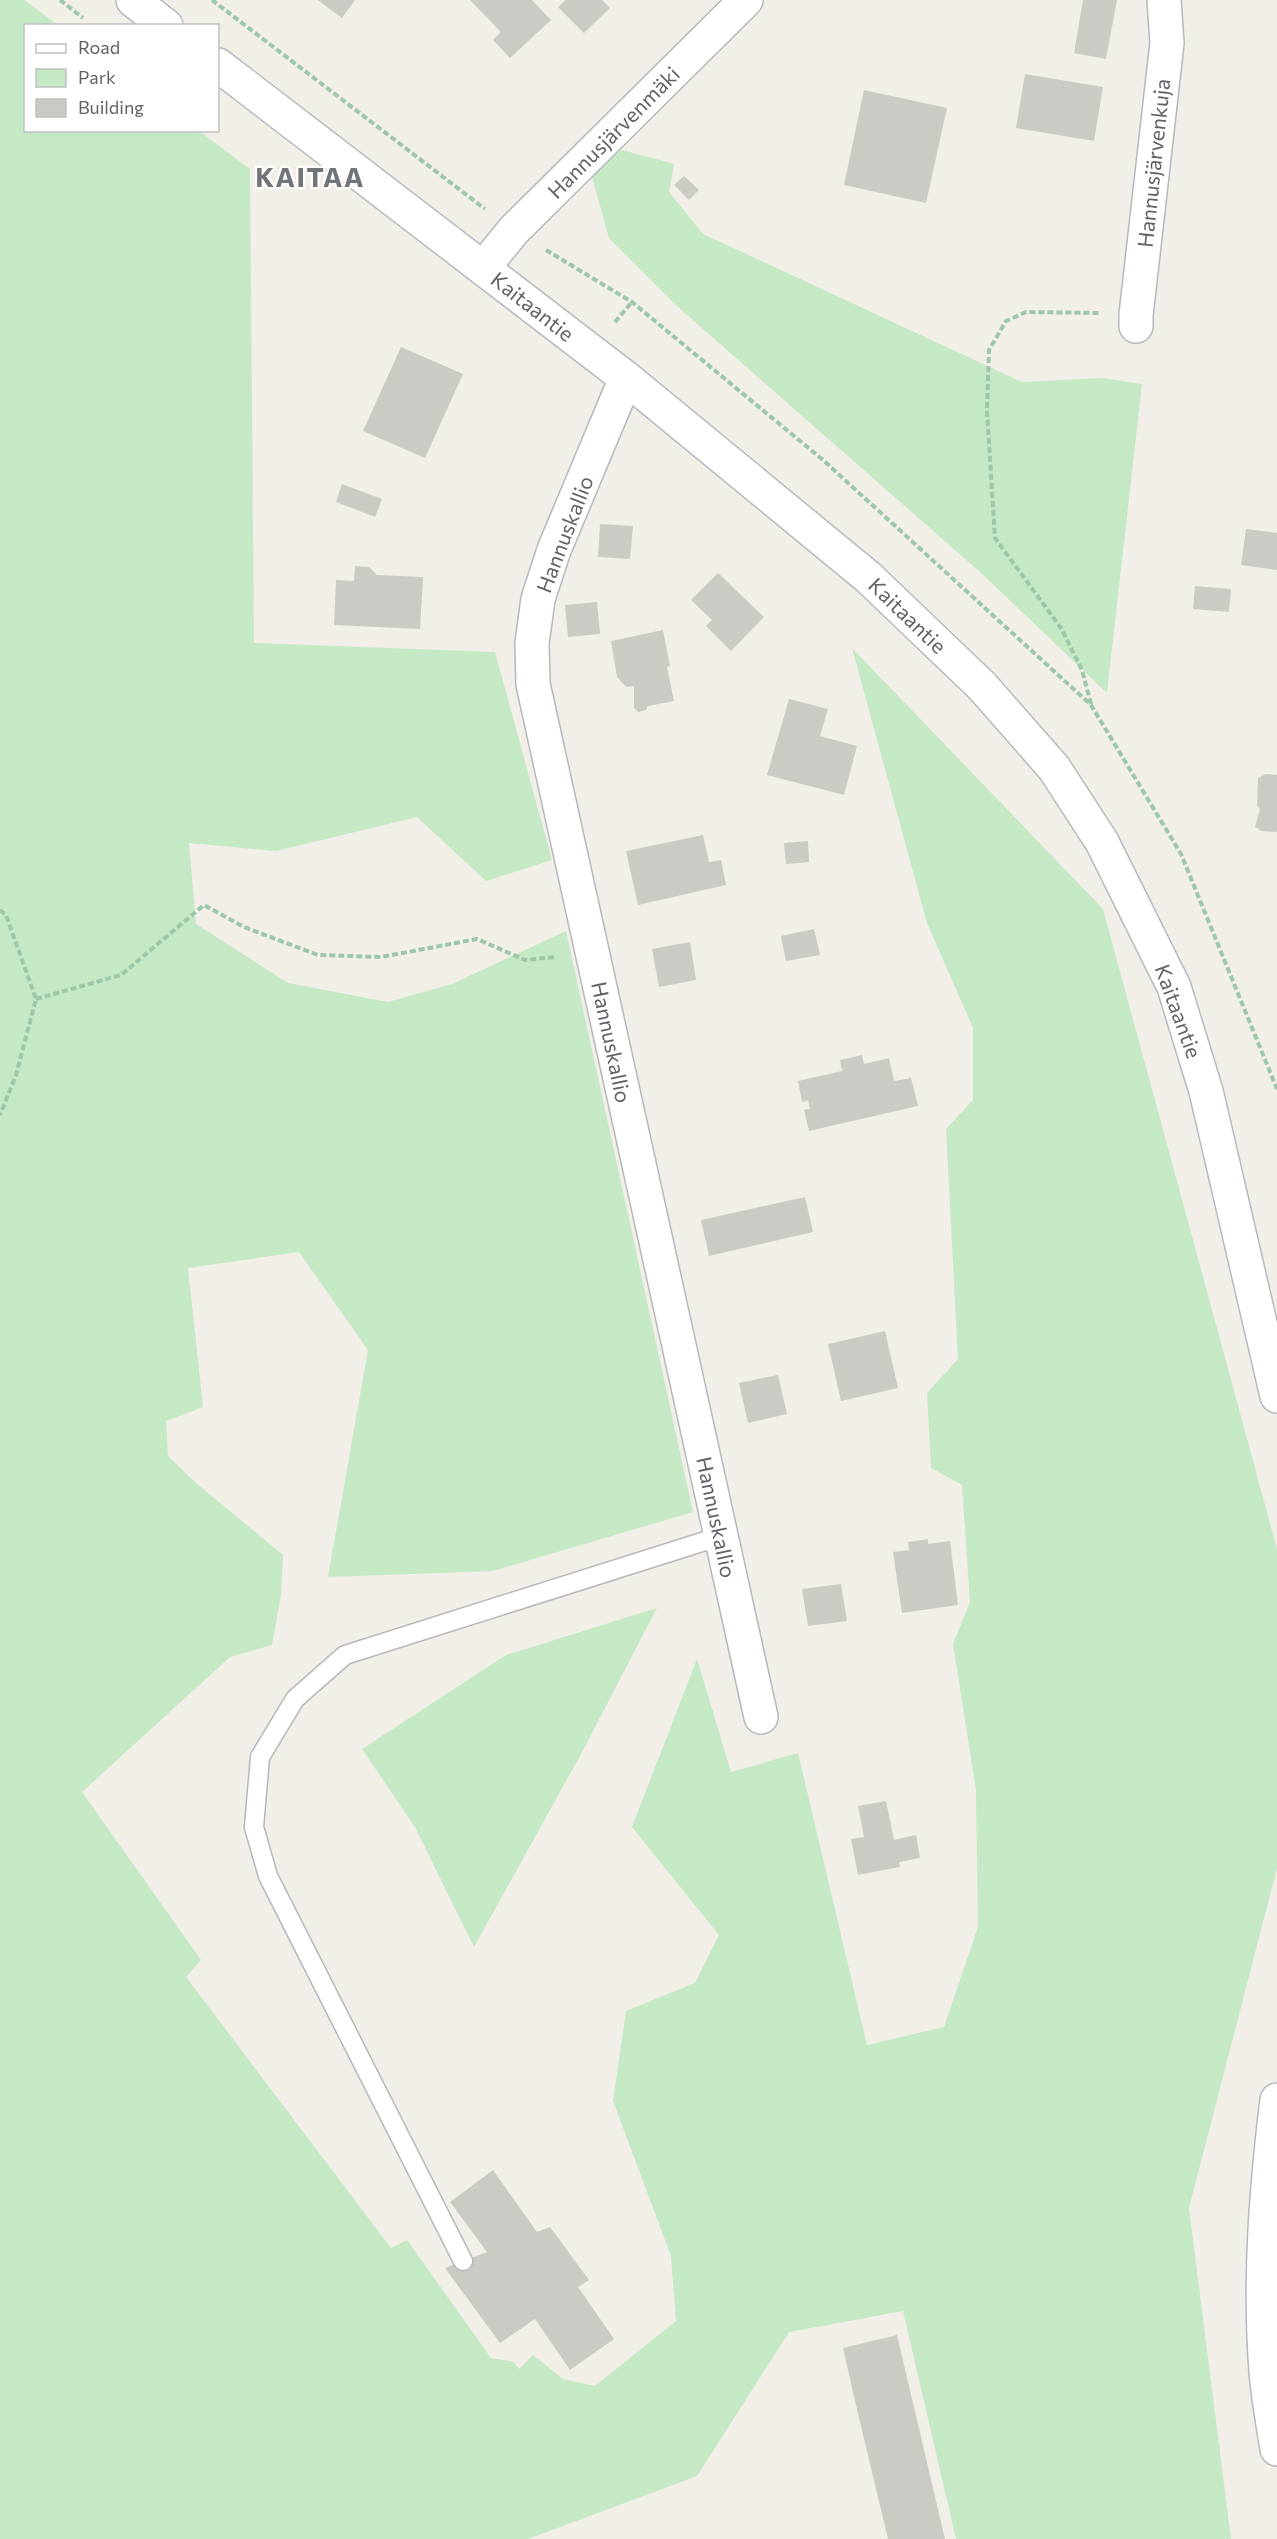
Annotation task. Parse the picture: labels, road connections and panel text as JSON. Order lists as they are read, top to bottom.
{
  "streets": {
    "main road": [
      "Hannusjärvenmäki",
      "Hannusjärvenkuja",
      "Kaitaantie",
      "Hannuskallio"
    ]
  },
  "crossings": [
    ["Hannusjärvenmäki", "Kaitaantie"],
    ["Kaitaantie", "Hannuskallio"]
  ],
  "districts": ["KAITAA"],
  "legend": ["Road", "Park", "Building"]
}
